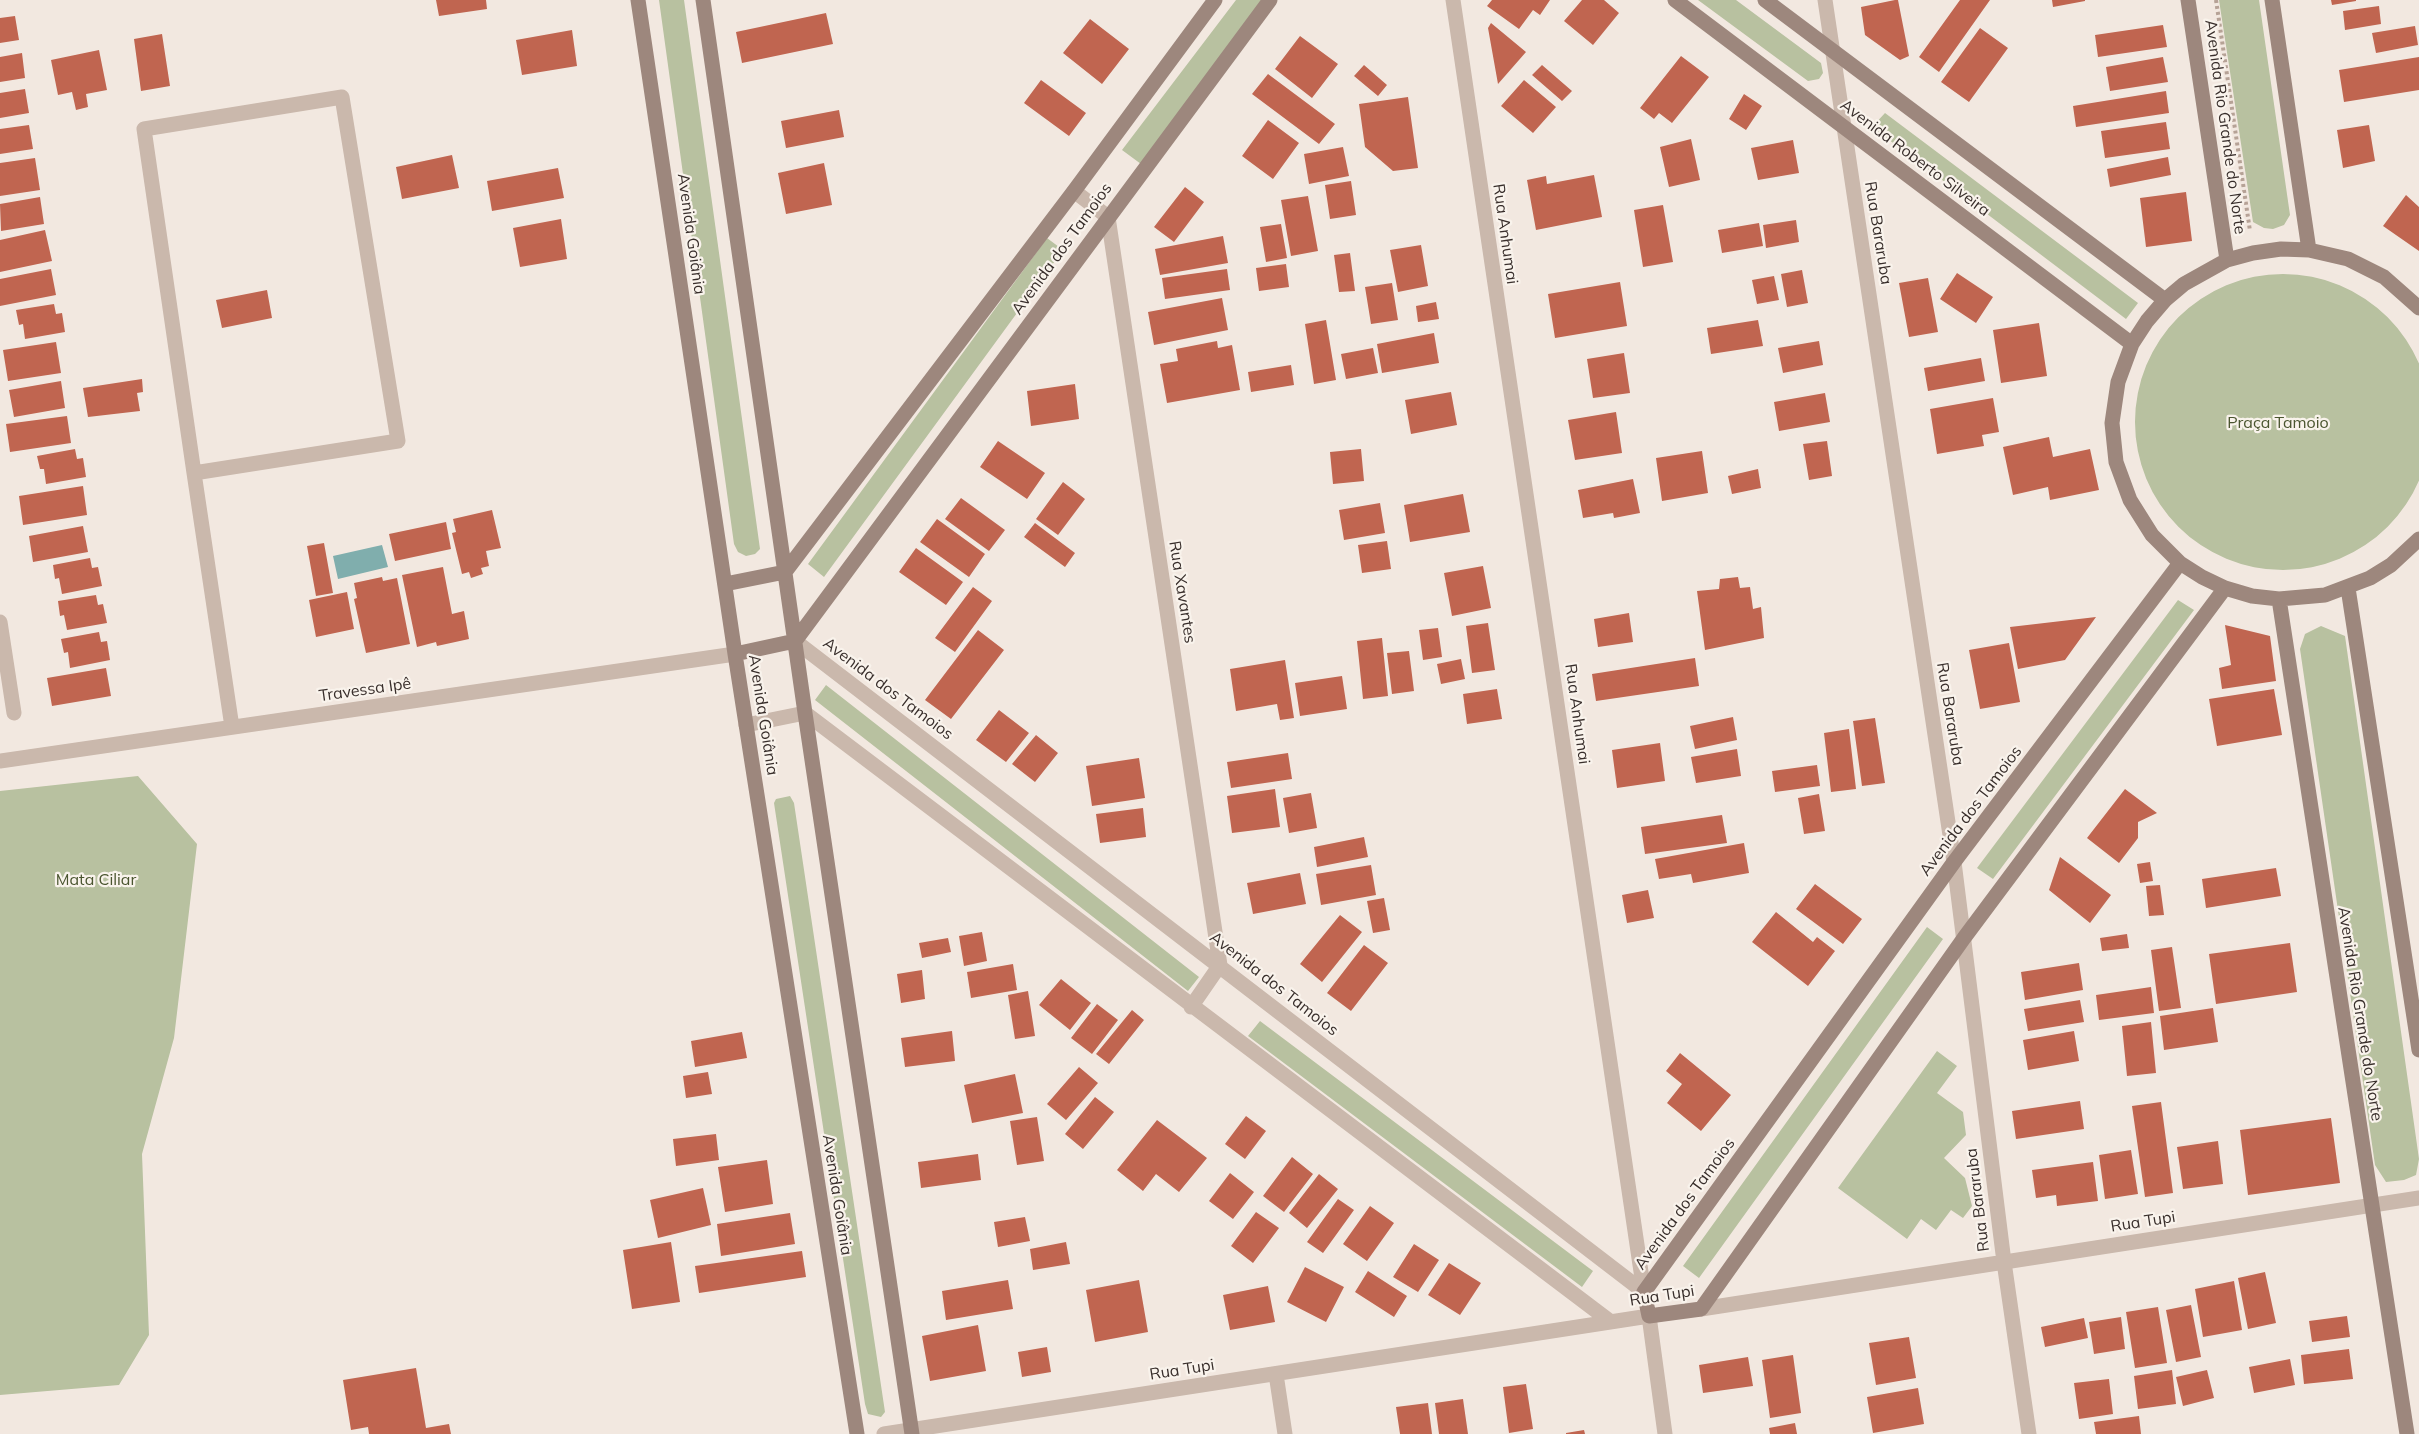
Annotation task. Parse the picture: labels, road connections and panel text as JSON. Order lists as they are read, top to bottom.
{
  "streets": {
    "street": [
      "Avenida Rio Grande do Norte",
      "Avenida Roberto Silveira",
      "Rua Bararuba",
      "Avenida Goiânia",
      "Rua Anhumai",
      "Avenida dos Tamoios",
      "Rua Xavantes",
      "Travessa Ipê",
      "Rua Tupi"
    ]
  },
  "crossings": [
    ["Avenida Rio Grande do Norte", "Rua Tupi"],
    ["Avenida Roberto Silveira", "Rua Bararuba"],
    ["Rua Bararuba", "Avenida dos Tamoios"],
    ["Rua Bararuba", "Rua Tupi"],
    ["Avenida Goiânia", "Travessa Ipê"],
    ["Rua Anhumai", "Avenida dos Tamoios"],
    ["Rua Anhumai", "Rua Tupi"],
    ["Avenida dos Tamoios", "Rua Xavantes"]
  ],
  "parks": ["Praça Tamoio", "Mata Ciliar"]
}
